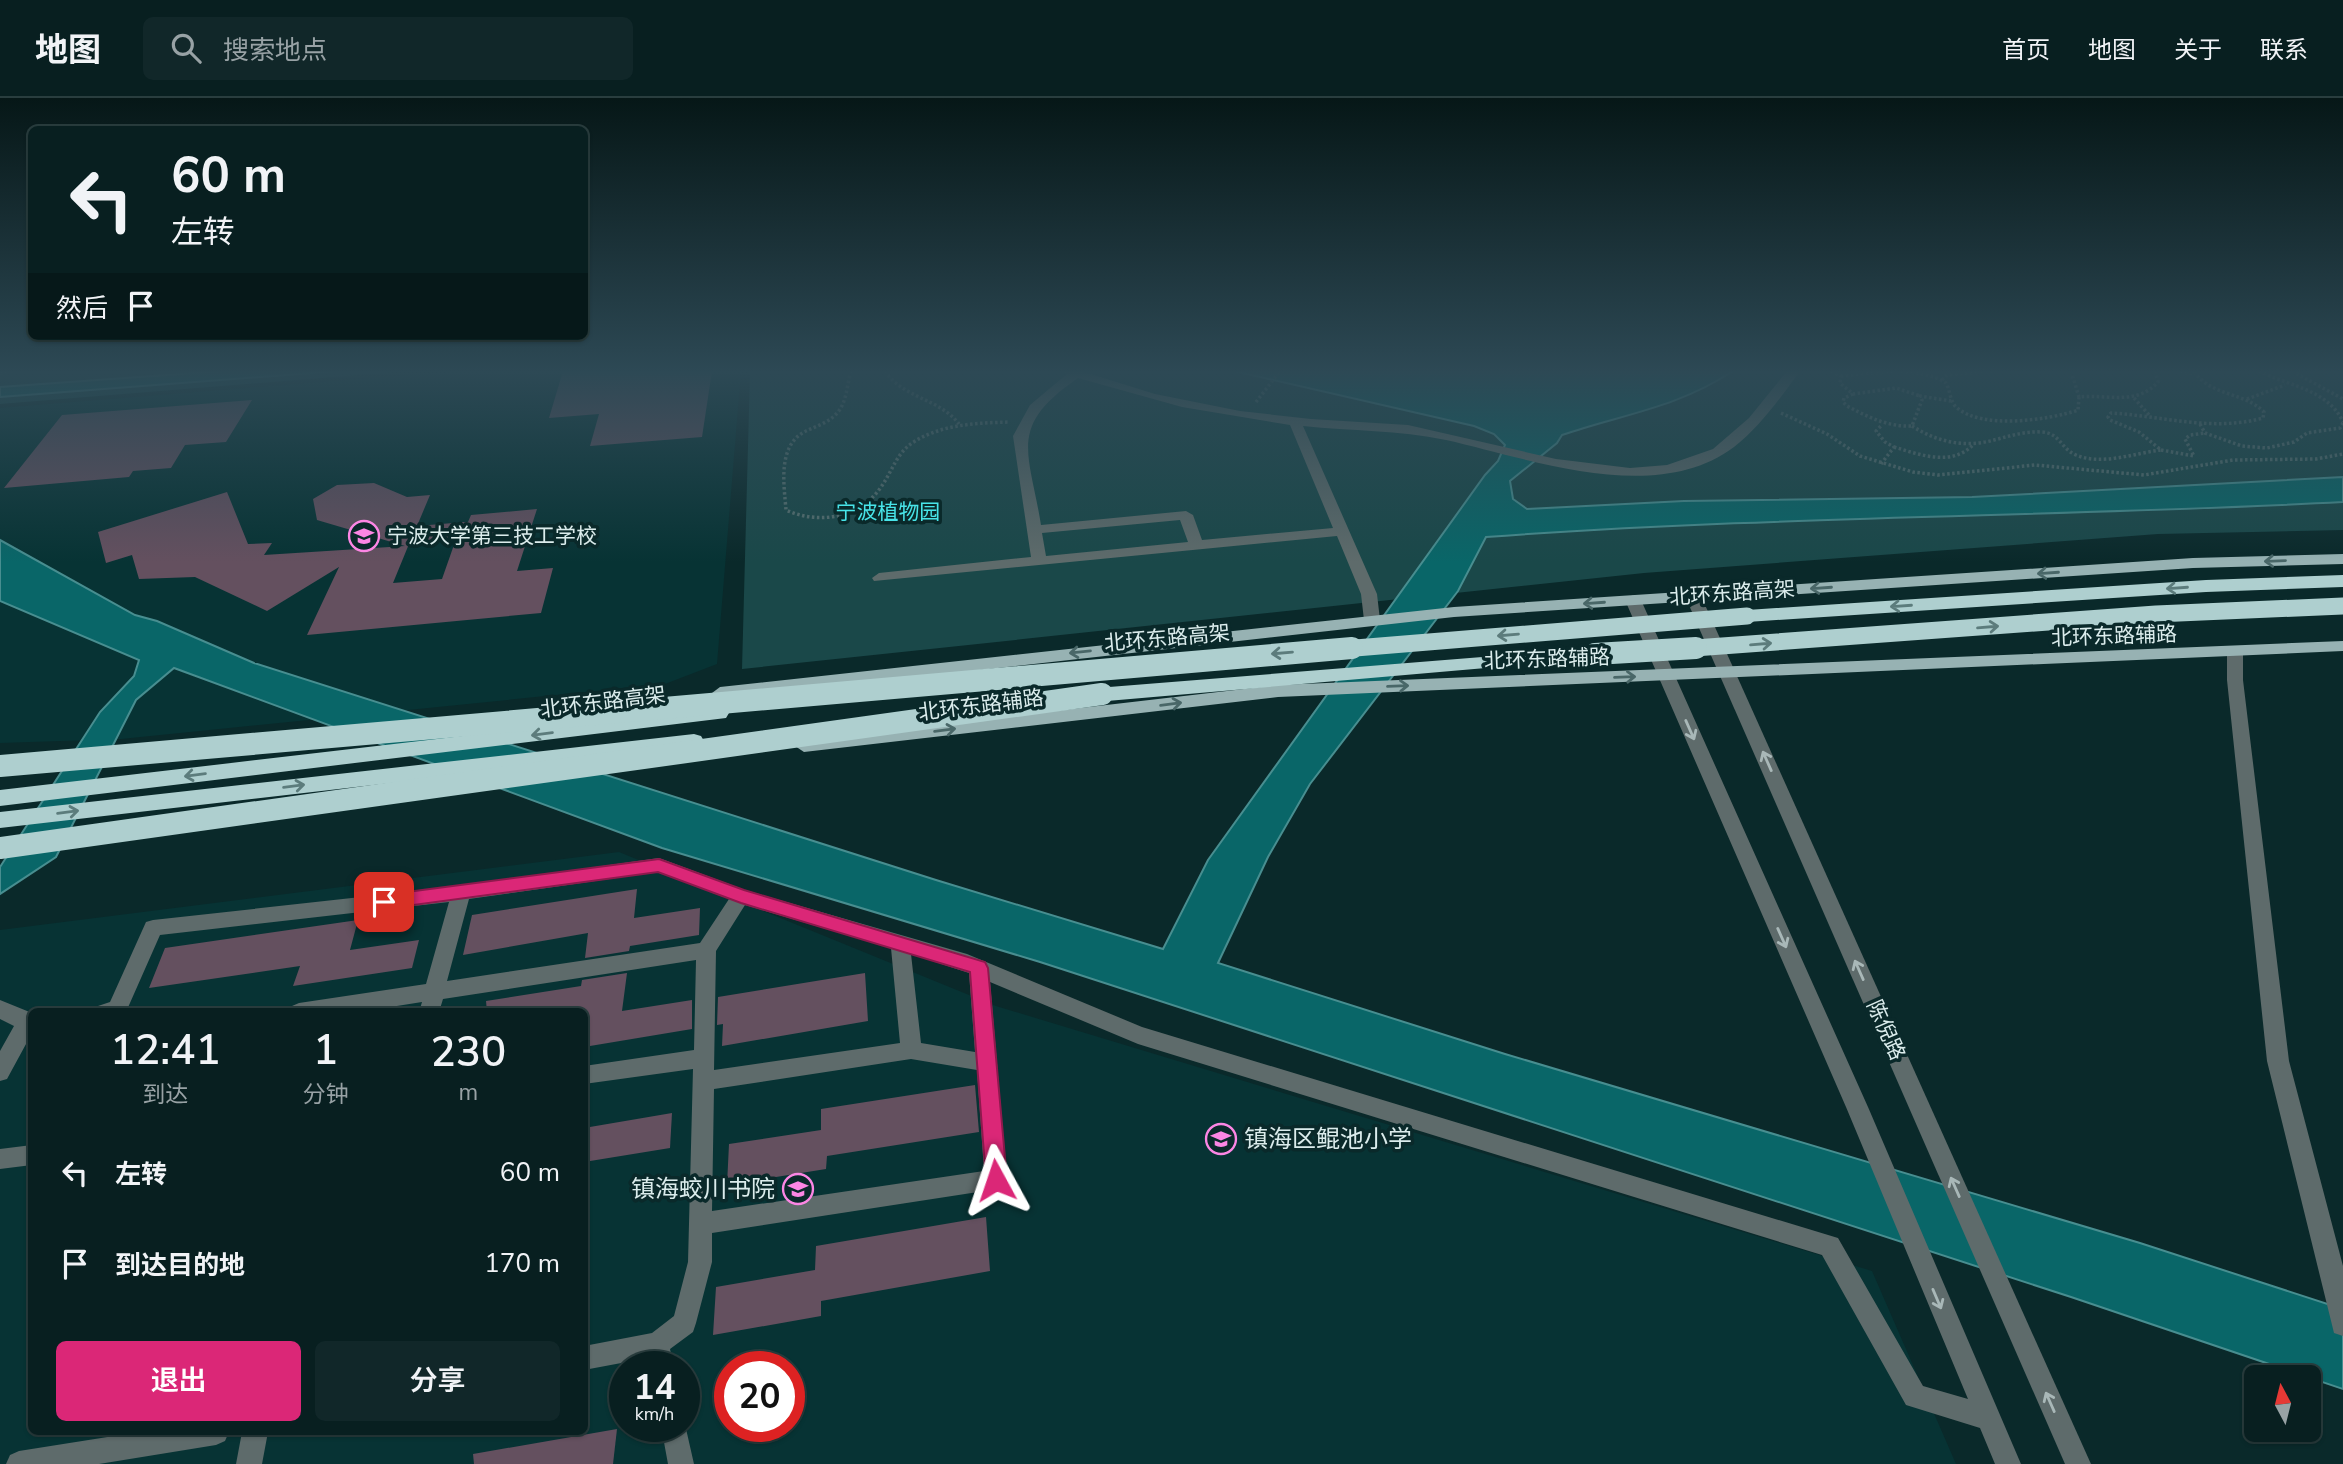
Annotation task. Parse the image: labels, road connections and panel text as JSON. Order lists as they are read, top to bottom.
{
  "streets": {
    "highway": ["北环东路高架"],
    "main road": ["北环东路辅路"],
    "street": ["陈倪路"]
  },
  "crossings": [
    ["北环东路辅路", "陈倪路"]
  ],
  "parks": ["宁波植物园"],
  "places": {
    "school or university": ["宁波大学第三技工学校", "镇海区鲲池小学", "镇海蛟川书院"]
  },
  "north": "top",
  "page": {
    "header": "地图",
    "search": "搜索地点",
    "nav": [
      "首页",
      "地图",
      "关于",
      "联系"
    ],
    "turn": ["60 m", "左转"],
    "then": "然后",
    "eta": [
      "12:41",
      "到达",
      "1",
      "分钟",
      "230",
      "m"
    ],
    "list": [
      {
        "name": "左转",
        "value": "60 m"
      },
      {
        "name": "到达目的地",
        "value": "170 m"
      }
    ],
    "buttons": ["退出", "分享"],
    "speed": "14 km/h",
    "limit": "20"
  }
}
